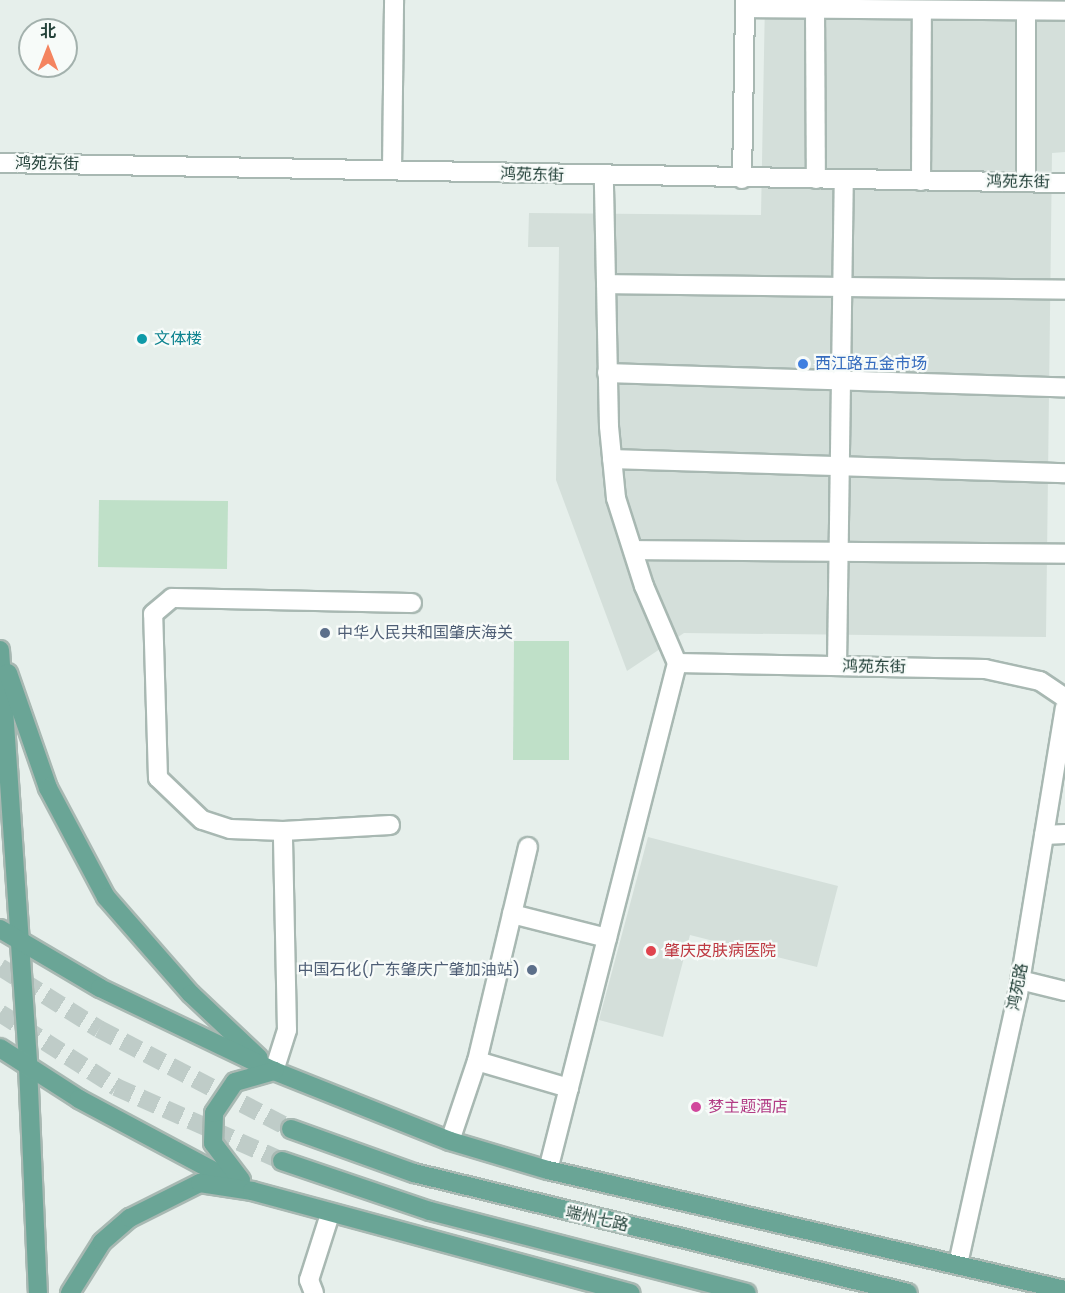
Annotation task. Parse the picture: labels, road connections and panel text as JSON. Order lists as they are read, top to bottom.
{
  "streets": {
    "main road": ["端州七路"],
    "street": ["鸿苑东街", "鸿苑路"]
  },
  "places": [
    "文体楼",
    "西江路五金市场",
    "中华人民共和国肇庆海关",
    "肇庆皮肤病医院",
    "中国石化(广东肇庆广肇加油站)",
    "梦主题酒店"
  ],
  "north": "top"
}
